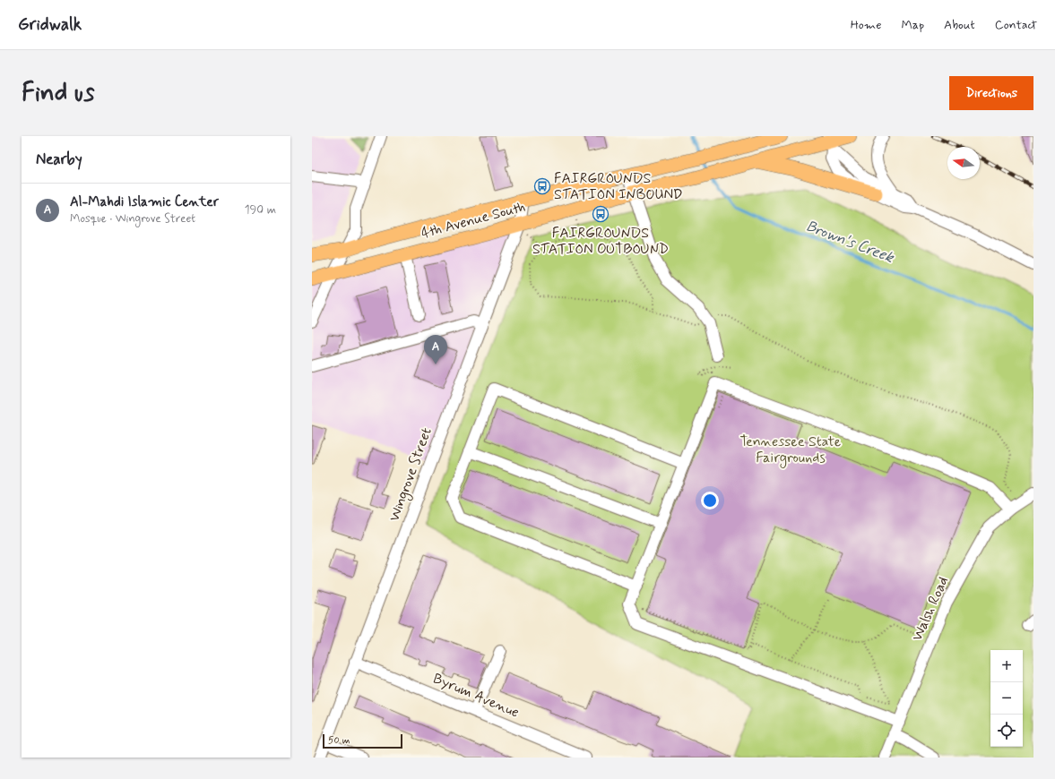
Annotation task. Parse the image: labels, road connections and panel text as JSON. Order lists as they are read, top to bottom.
{
  "streets": {
    "main road": ["4th Avenue South"],
    "street": ["Wingrove Street", "Walsh Road", "Byrum Avenue"]
  },
  "crossings": [
    ["4th Avenue South", "Wingrove Street"],
    ["Wingrove Street", "Byrum Avenue"]
  ],
  "water": ["Brown's Creek"],
  "parks": ["Tennessee State Fairgrounds"],
  "places": {
    "bus stop": ["FAIRGROUNDS STATION INBOUND", "FAIRGROUNDS STATION OUTBOUND"]
  },
  "scale_bar": "50 m",
  "north": "left",
  "page": {
    "header": "Gridwalk",
    "nav": [
      "Home",
      "Map",
      "About",
      "Contact"
    ],
    "buttons": "Directions",
    "title": "Find us",
    "heading": "Nearby",
    "list": [
      {
        "mark": "A",
        "name": "Al-Mahdi Islamic Center",
        "note": "Mosque · Wingrove Street",
        "value": "190 m"
      }
    ],
    "pins": "A",
    "map_buttons": ["+", "−"],
    "scale": "50 m"
  }
}
